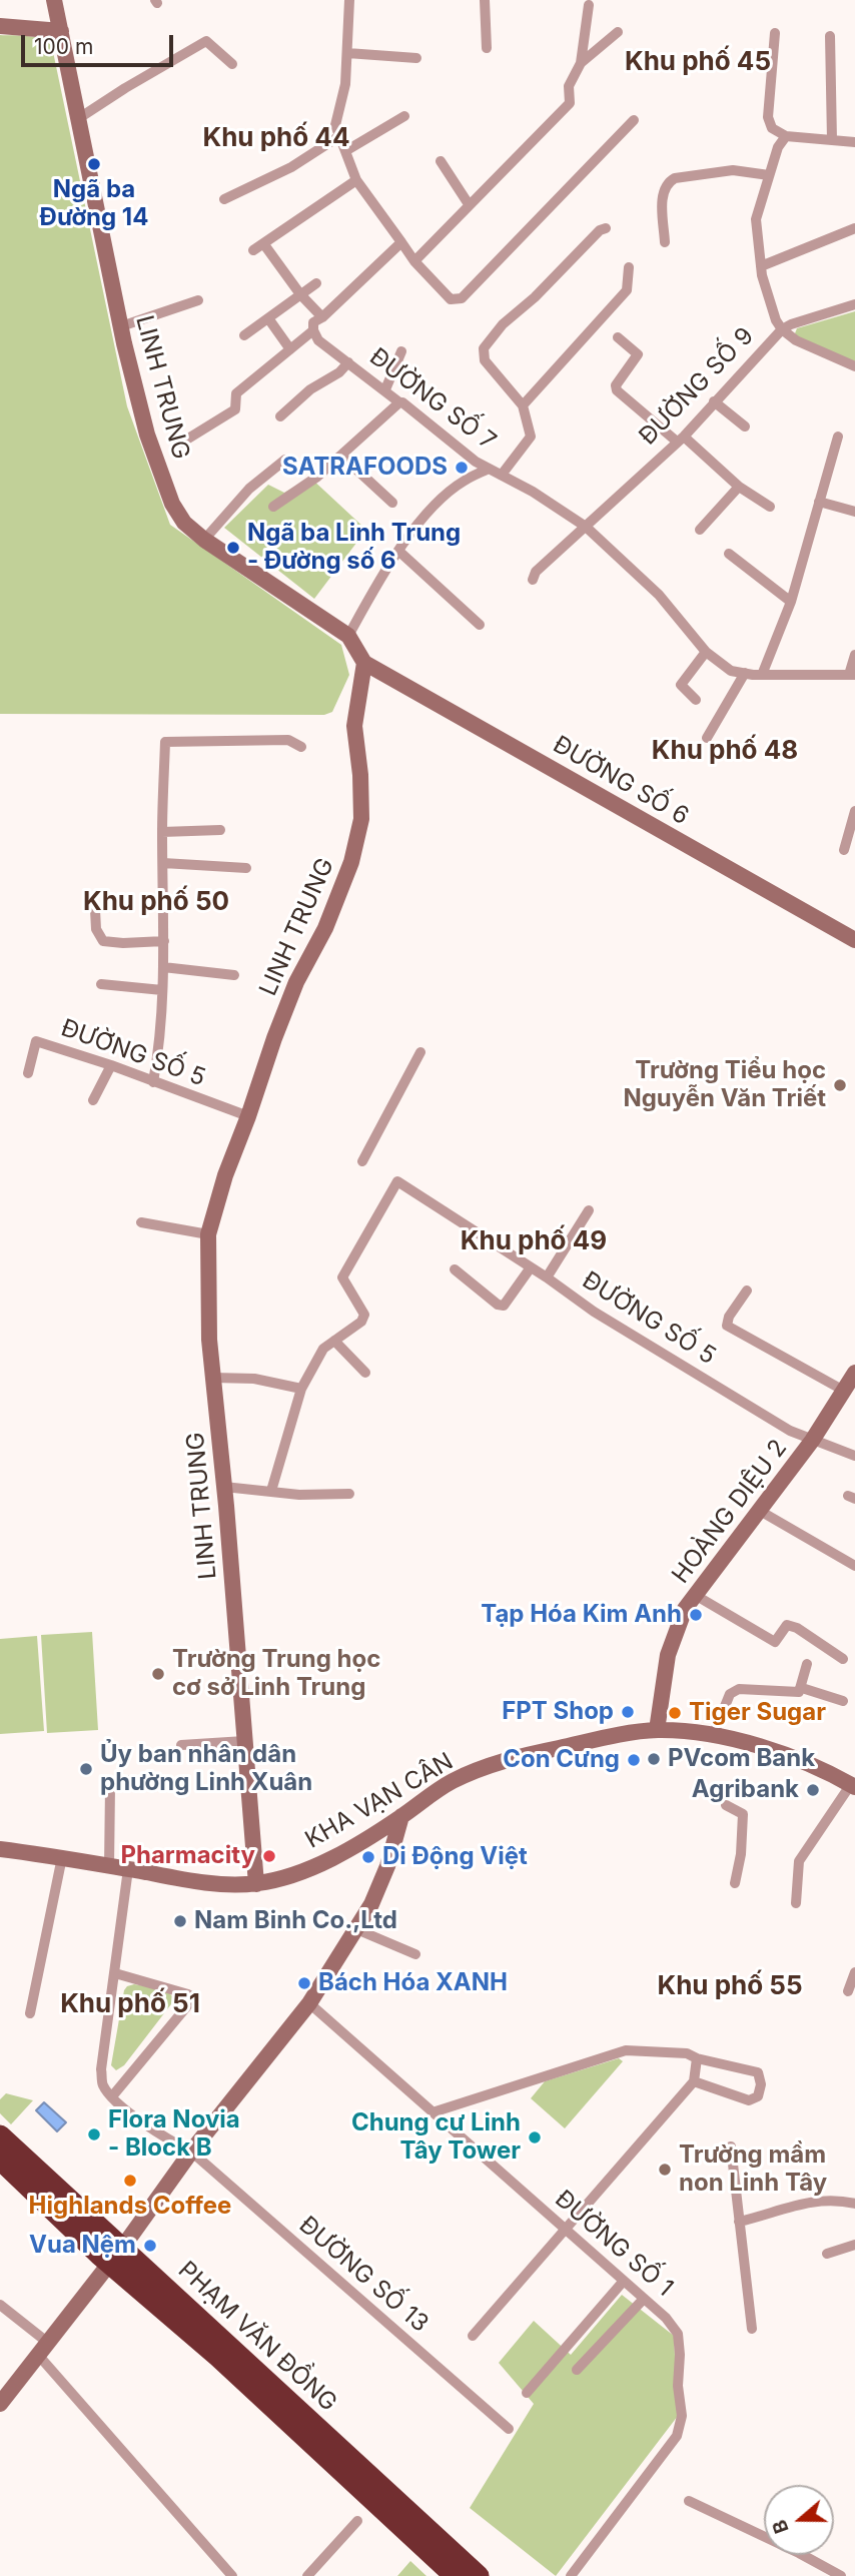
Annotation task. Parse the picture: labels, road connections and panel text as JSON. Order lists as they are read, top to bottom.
{
  "streets": {
    "highway": ["PHẠM VĂN ĐỒNG"],
    "street": [
      "ĐƯỜNG SỐ 9",
      "LINH TRUNG",
      "ĐƯỜNG SỐ 7",
      "ĐƯỜNG SỐ 6",
      "ĐƯỜNG SỐ 5",
      "HOÀNG DIỆU 2",
      "KHA VẠN CÂN",
      "ĐƯỜNG SỐ 1",
      "ĐƯỜNG SỐ 13"
    ]
  },
  "crossings": [
    ["ĐƯỜNG SỐ 9", "ĐƯỜNG SỐ 7"],
    ["LINH TRUNG", "ĐƯỜNG SỐ 6"],
    ["LINH TRUNG", "ĐƯỜNG SỐ 5"],
    ["LINH TRUNG", "KHA VẠN CÂN"],
    ["ĐƯỜNG SỐ 5", "HOÀNG DIỆU 2"],
    ["HOÀNG DIỆU 2", "KHA VẠN CÂN"]
  ],
  "districts": [
    "Khu phố 45",
    "Khu phố 44",
    "Khu phố 48",
    "Khu phố 50",
    "Khu phố 49",
    "Khu phố 55",
    "Khu phố 51"
  ],
  "places": [
    "Ngã ba Đường 14",
    "SATRAFOODS",
    "Ngã ba Linh Trung - Đường số 6",
    "Trường Tiểu học Nguyễn Văn Triết",
    "Tạp Hóa Kim Anh",
    "Trường Trung học cơ sở Linh Trung",
    "FPT Shop",
    "Tiger Sugar",
    "PVcom Bank",
    "Con Cưng",
    "Ủy ban nhân dân phường Linh Xuân",
    "Agribank",
    "Pharmacity",
    "Di Động Việt",
    "Nam Binh Co.,Ltd",
    "Bách Hóa XANH",
    "Flora Novia - Block B",
    "Chung cư Linh Tây Tower",
    "Trường mầm non Linh Tây",
    "Highlands Coffee",
    "Vua Nệm"
  ],
  "scale_bar": "100 m",
  "north": "left"
}
